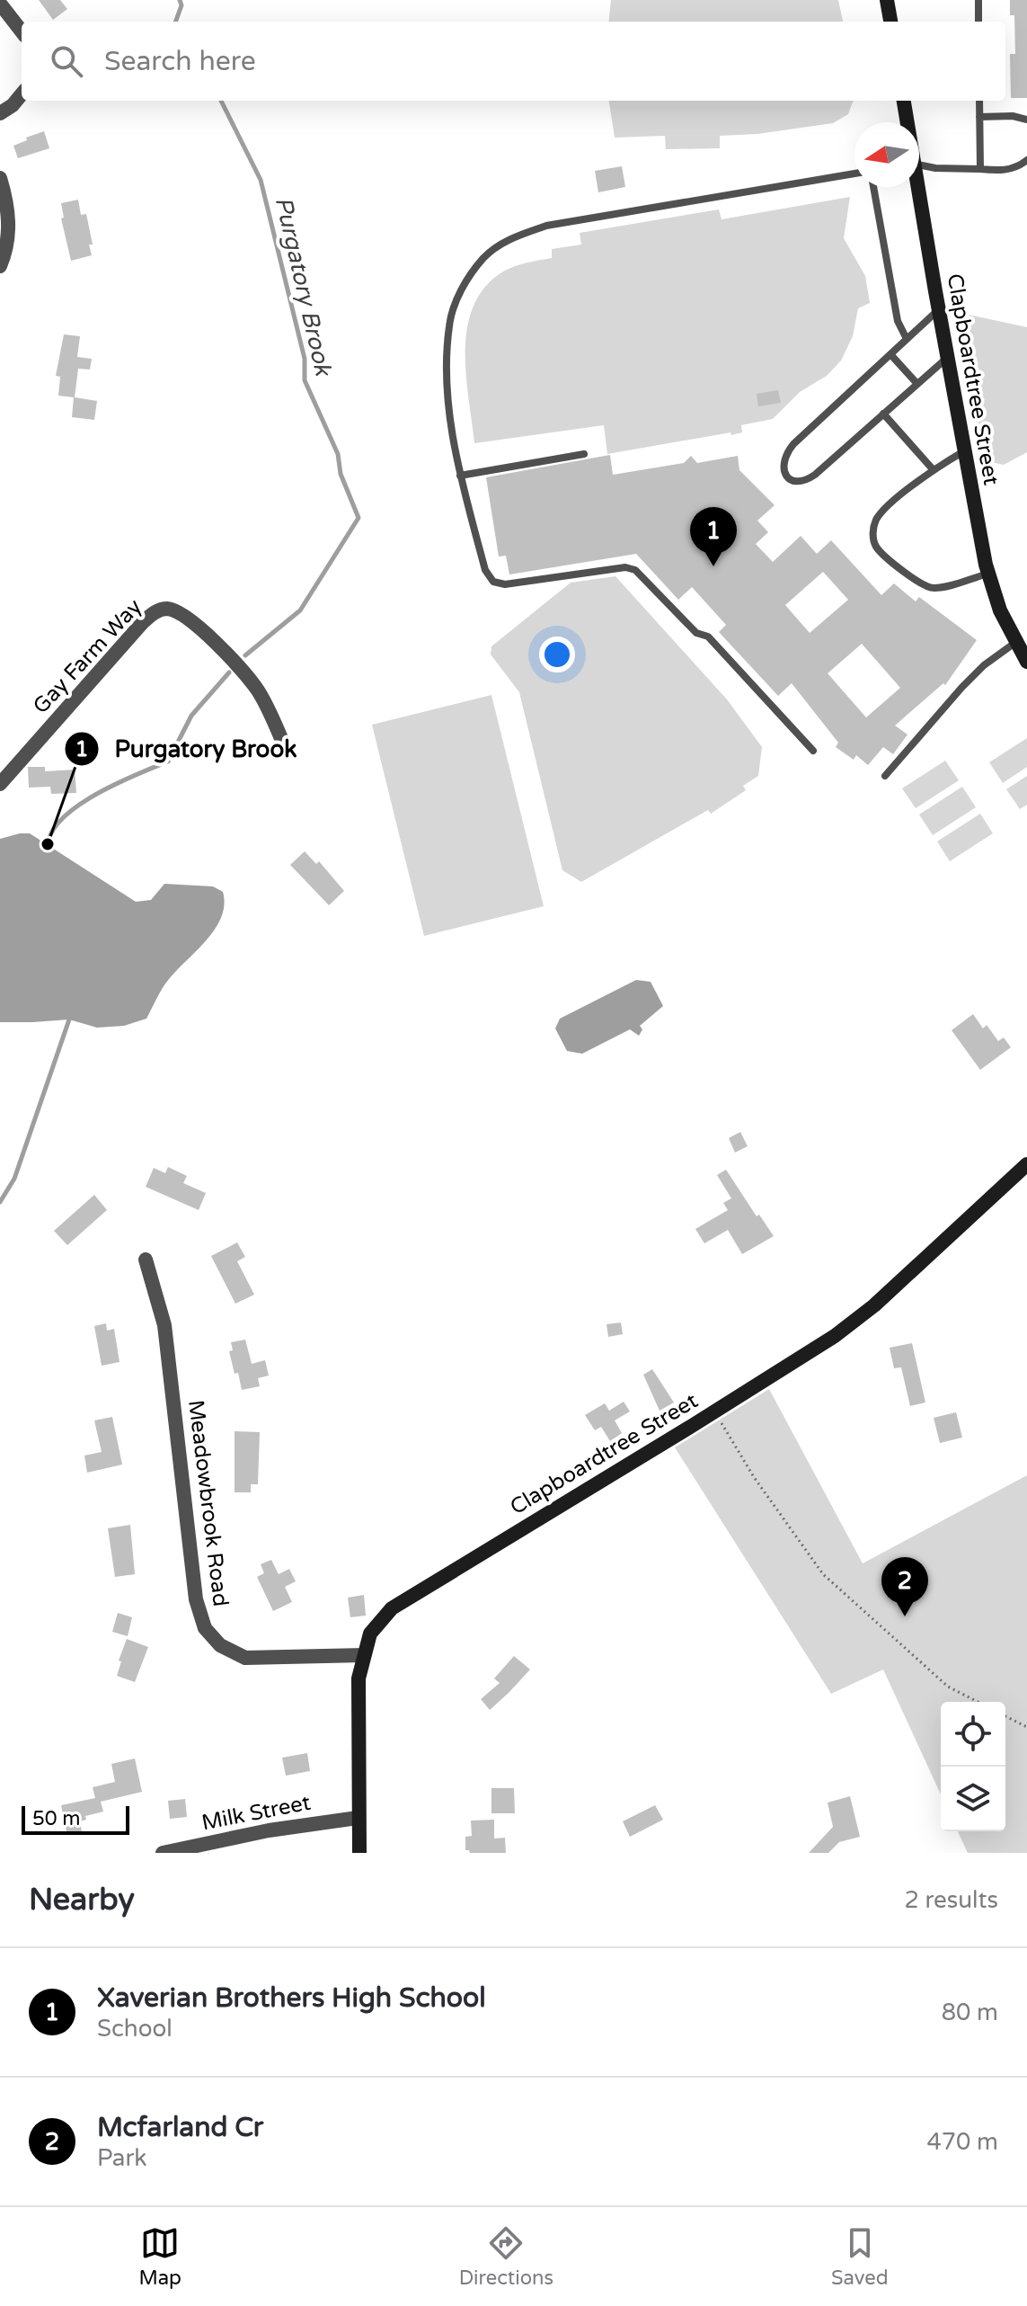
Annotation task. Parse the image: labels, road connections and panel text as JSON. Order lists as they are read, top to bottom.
{
  "streets": {
    "main road": ["Clapboardtree Street"],
    "street": ["Gay Farm Way", "Meadowbrook Road", "Milk Street"]
  },
  "crossings": [
    ["Clapboardtree Street", "Meadowbrook Road"],
    ["Clapboardtree Street", "Milk Street"]
  ],
  "water": ["Purgatory Brook"],
  "places": ["Purgatory Brook"],
  "scale_bar": "50 m",
  "north": "left",
  "page": {
    "search": "Search here",
    "pins": ["1", "2"],
    "scale": "50 m",
    "heading": ["Nearby", "2 results"],
    "list": [
      {
        "mark": "1",
        "name": "Xaverian Brothers High School",
        "note": "School",
        "value": "80 m"
      },
      {
        "mark": "2",
        "name": "Mcfarland Cr",
        "note": "Park",
        "value": "470 m"
      }
    ],
    "nav": ["Map", "Directions", "Saved"]
  }
}
